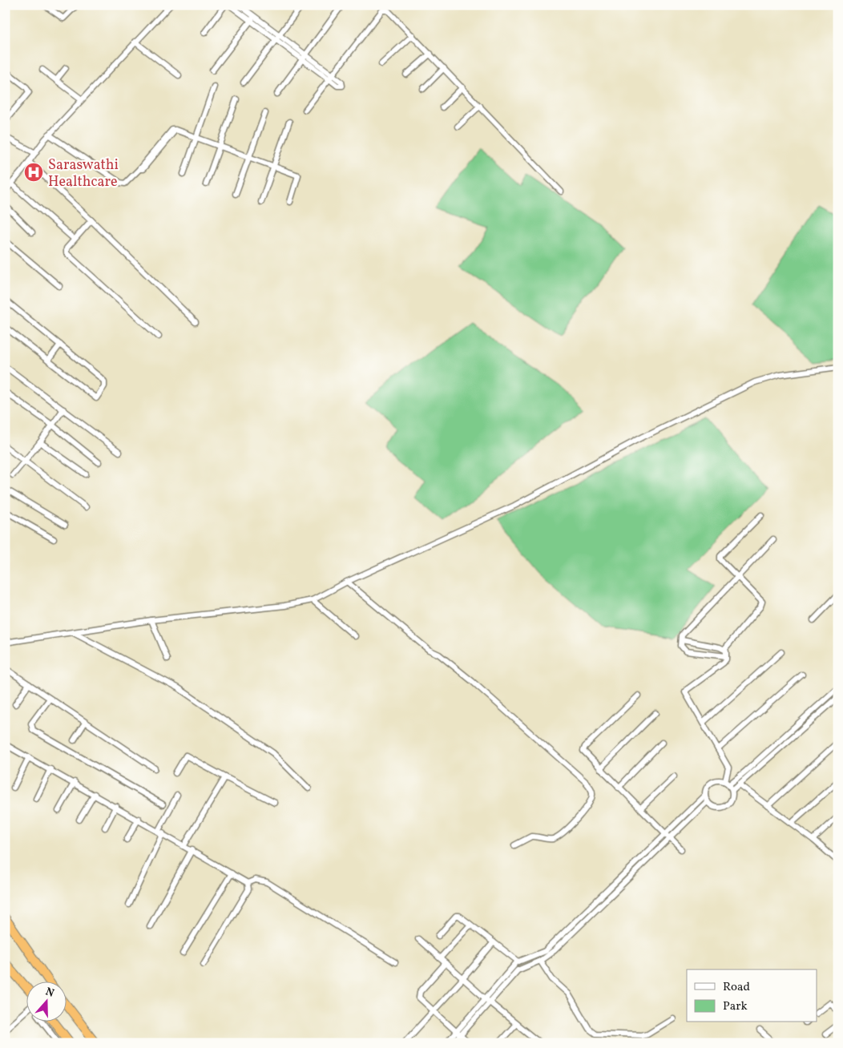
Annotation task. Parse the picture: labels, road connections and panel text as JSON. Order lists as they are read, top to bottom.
{
  "places": {
    "hospital": ["Saraswathi Healthcare"]
  },
  "legend": ["Road", "Park"],
  "north": "top"
}
